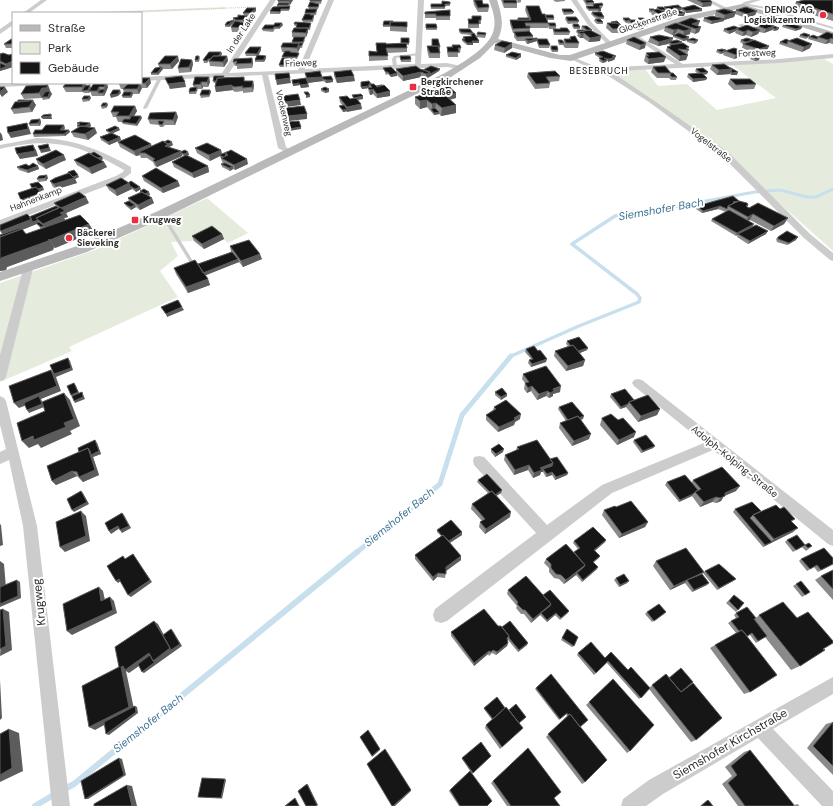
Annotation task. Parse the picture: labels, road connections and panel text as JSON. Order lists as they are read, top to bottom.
{
  "streets": {
    "street": [
      "Glockenstraße",
      "In der Lake",
      "Forstweg",
      "Frieweg",
      "Vockenweg",
      "Vogelstraße",
      "Hahnenkamp",
      "Adolph-Kolping-Straße",
      "Krugweg",
      "Siemshofer Kirchstraße"
    ]
  },
  "crossings": [
    ["Glockenstraße", "Vogelstraße"],
    ["In der Lake", "Frieweg"],
    ["Forstweg", "Vogelstraße"],
    ["Frieweg", "Vockenweg"]
  ],
  "districts": ["BESEBRUCH"],
  "water": ["Siemshofer Bach"],
  "places": {
    "other": ["DENIOS AG, Logistikzentrum", "Bäckerei Sieveking"],
    "transit": ["Bergkirchener Straße", "Krugweg"]
  },
  "legend": ["Straße", "Park", "Gebäude"]
}
